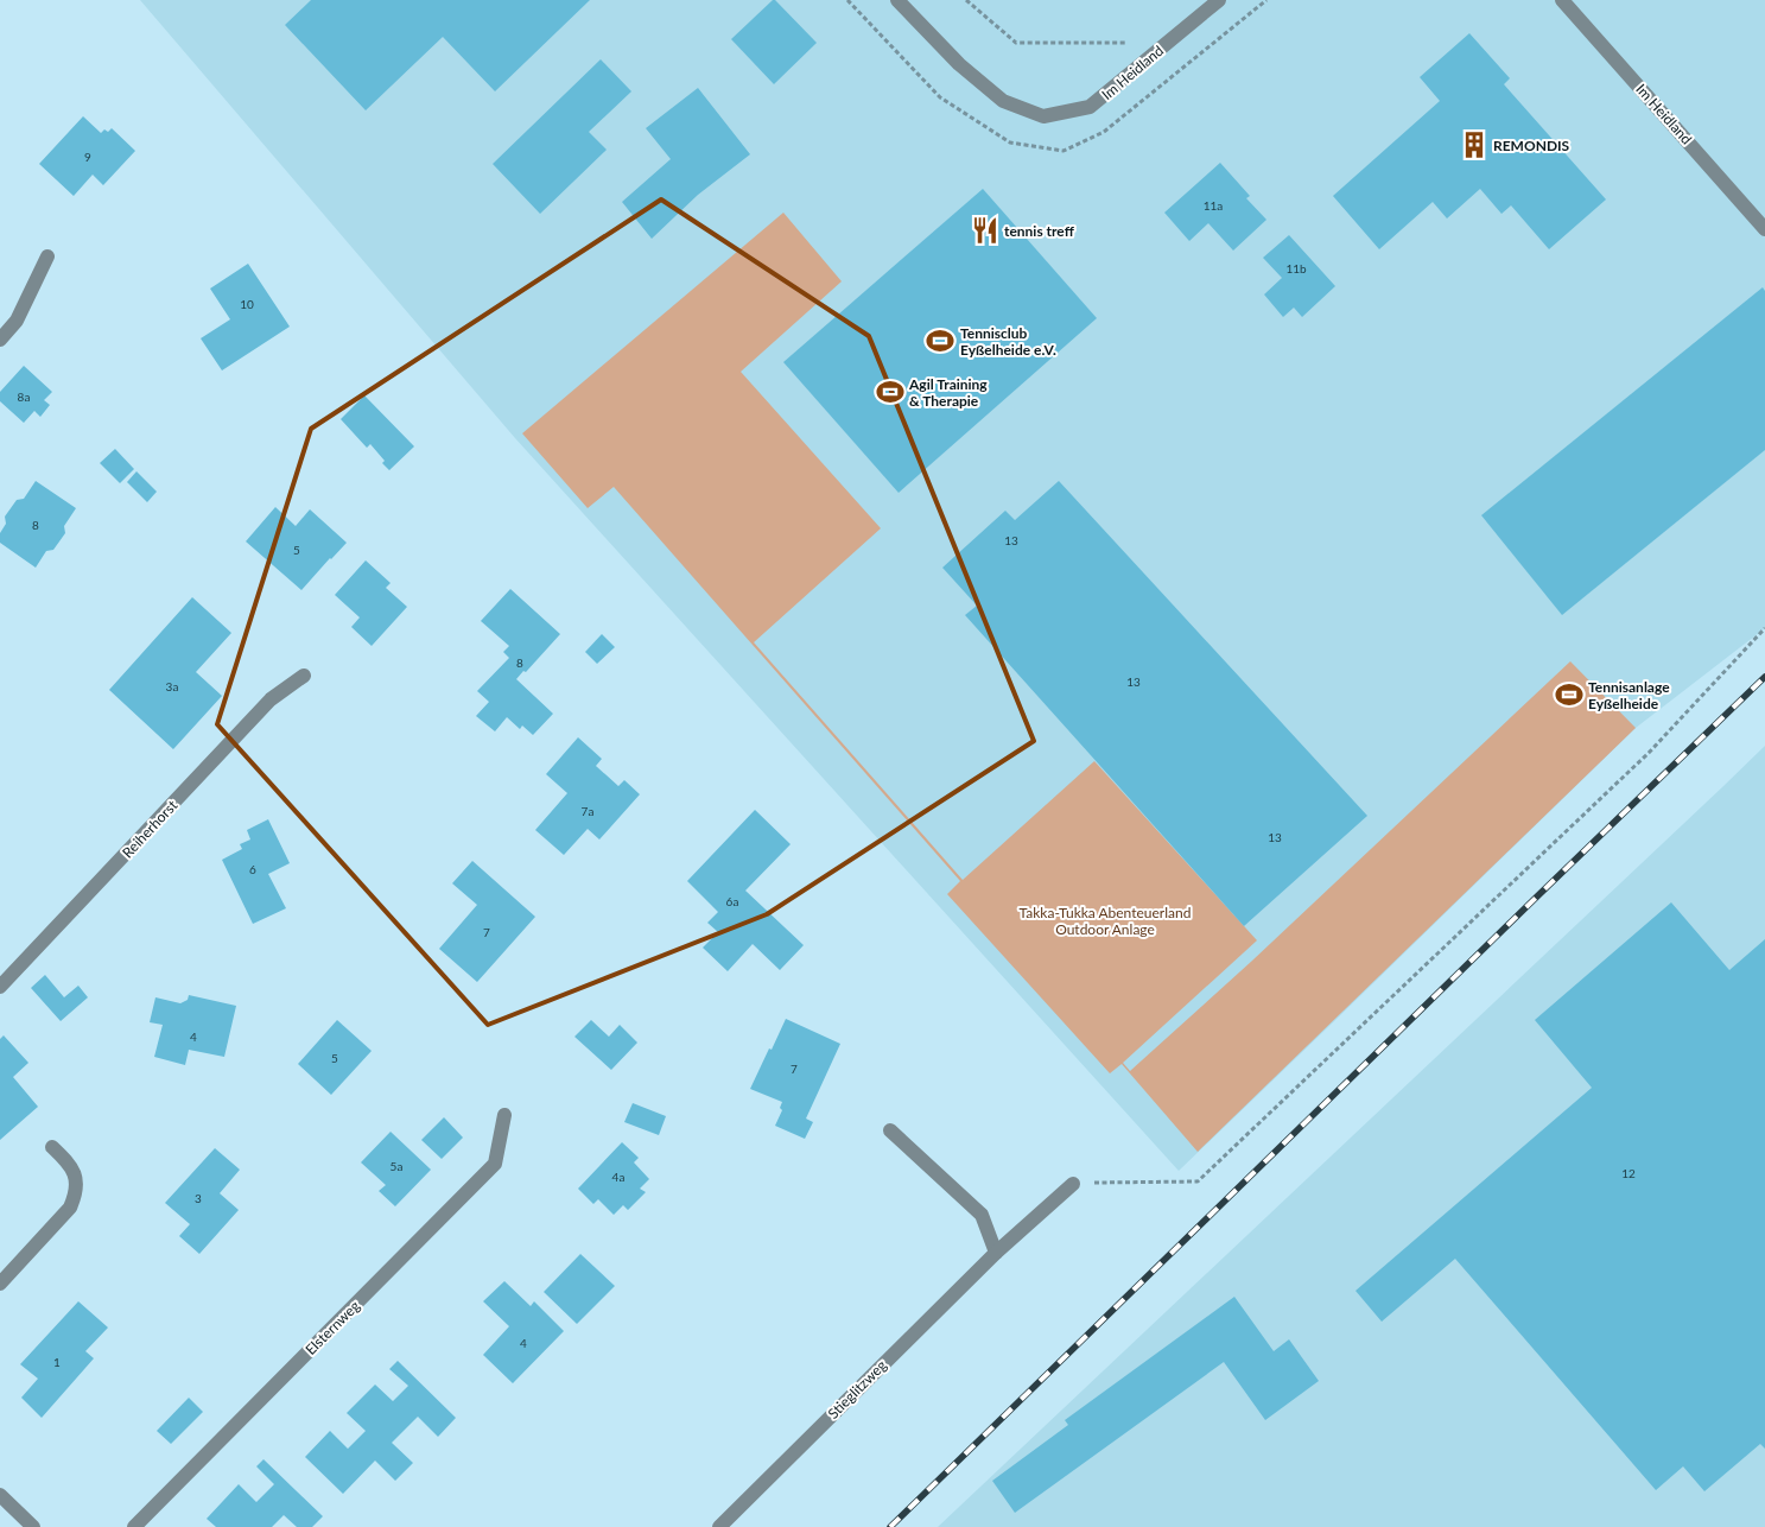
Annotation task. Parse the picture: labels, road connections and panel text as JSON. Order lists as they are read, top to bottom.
{
  "streets": {
    "street": [
      "Im Heidland",
      "Reiherhorst",
      "Elsternweg",
      "Stieglitzweg"
    ]
  },
  "parks": ["Takka-Tukka Abenteuerland Outdoor Anlage"],
  "places": {
    "building": ["REMONDIS"],
    "restaurant": ["tennis treff"],
    "sports": ["Tennisclub Eyßelheide e.V.", "Agil Training & Therapie", "Tennisanlage Eyßelheide"]
  },
  "house_numbers": [
    "9",
    "11a",
    "11b",
    "10",
    "8a",
    "8",
    "13",
    "5",
    "8",
    "13",
    "3a",
    "7a",
    "13",
    "6",
    "6a",
    "7",
    "4",
    "5",
    "7",
    "5a",
    "12",
    "4a",
    "3",
    "4",
    "1"
  ]
}
